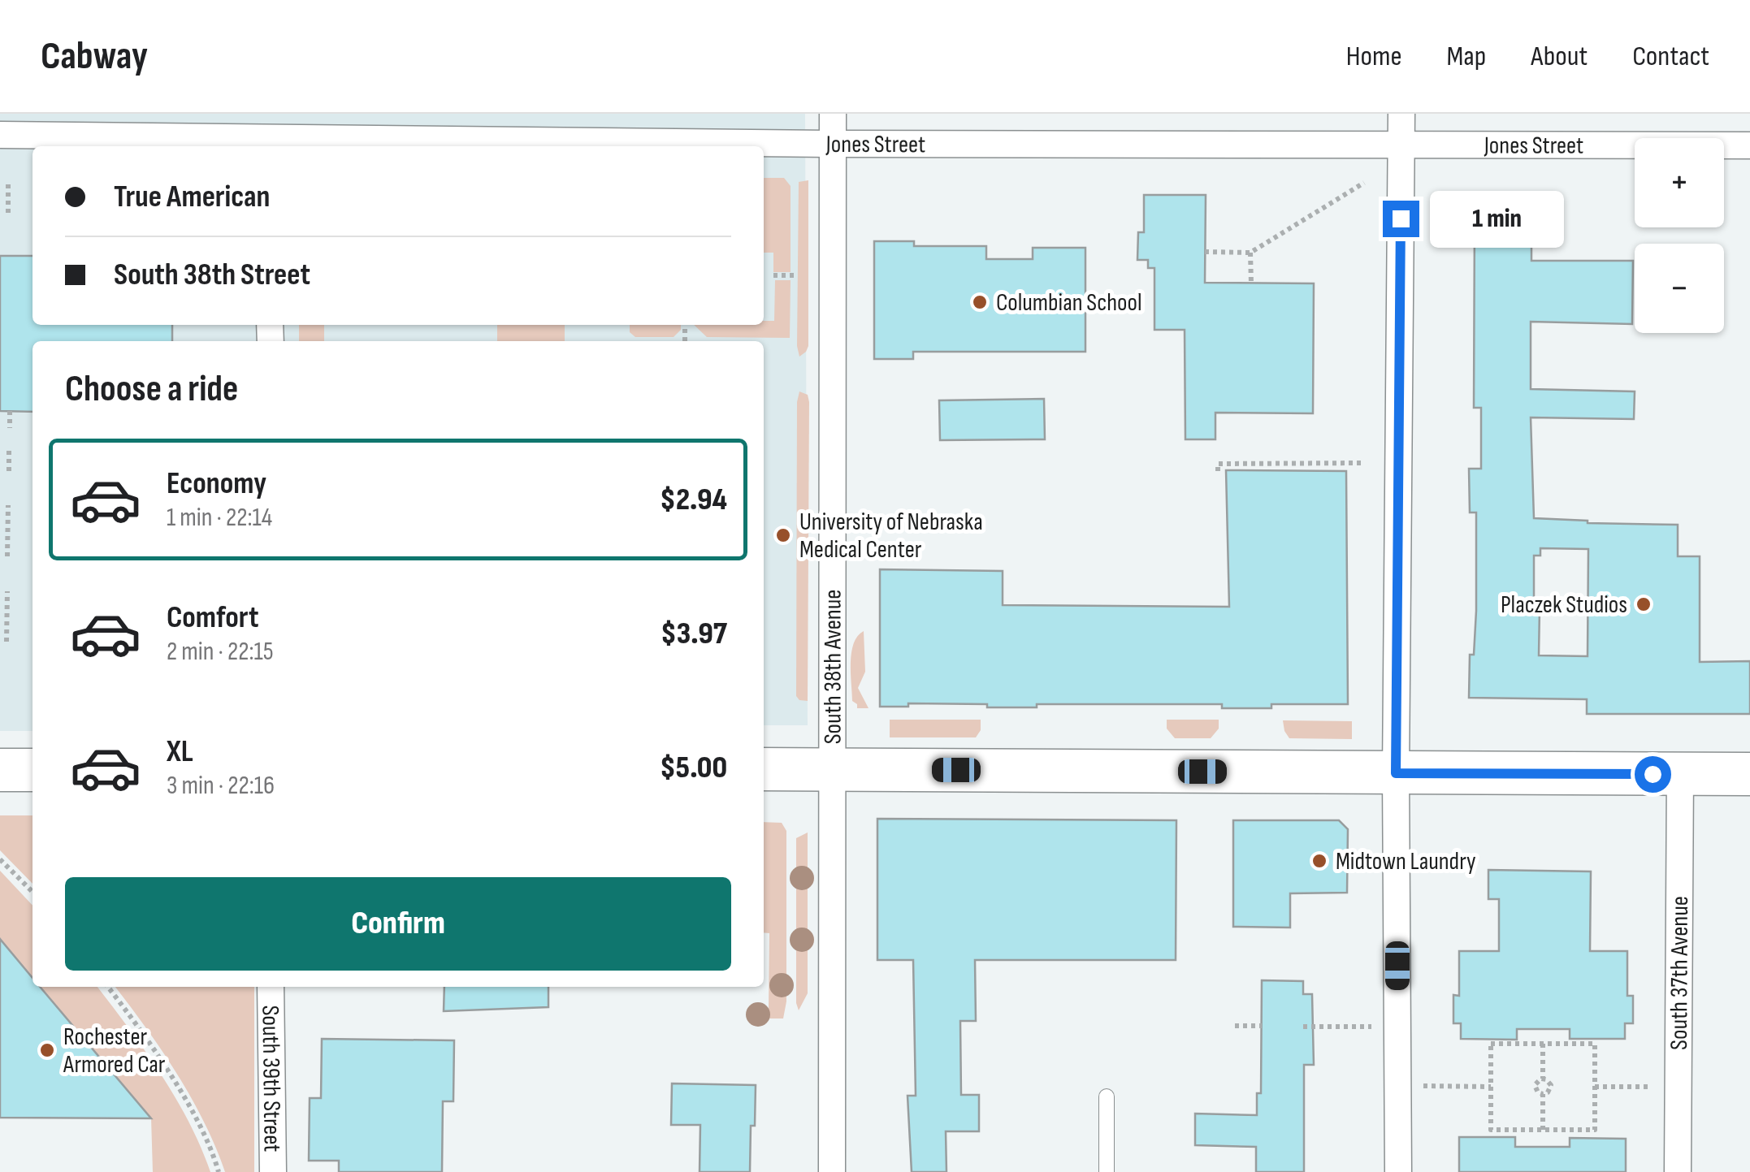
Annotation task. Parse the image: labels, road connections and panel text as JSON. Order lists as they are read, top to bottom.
{
  "streets": {
    "street": [
      "Jones Street",
      "South 38th Avenue",
      "South 37th Avenue",
      "South 39th Street"
    ]
  },
  "crossings": [
    ["Jones Street", "South 38th Avenue"]
  ],
  "places": [
    "Columbian School",
    "University of Nebraska Medical Center",
    "Placzek Studios",
    "Midtown Laundry",
    "Rochester Armored Car"
  ],
  "page": {
    "header": "Cabway",
    "nav": [
      "Home",
      "Map",
      "About",
      "Contact"
    ],
    "map_buttons": ["+", "−"],
    "banner": ["True American", "South 38th Street"],
    "bubble": "1 min",
    "heading": "Choose a ride",
    "list": [
      {
        "name": "Economy",
        "note": "1 min · 22:14",
        "value": "$2.94"
      },
      {
        "name": "Comfort",
        "note": "2 min · 22:15",
        "value": "$3.97"
      },
      {
        "name": "XL",
        "note": "3 min · 22:16",
        "value": "$5.00"
      }
    ],
    "buttons": "Confirm"
  }
}
